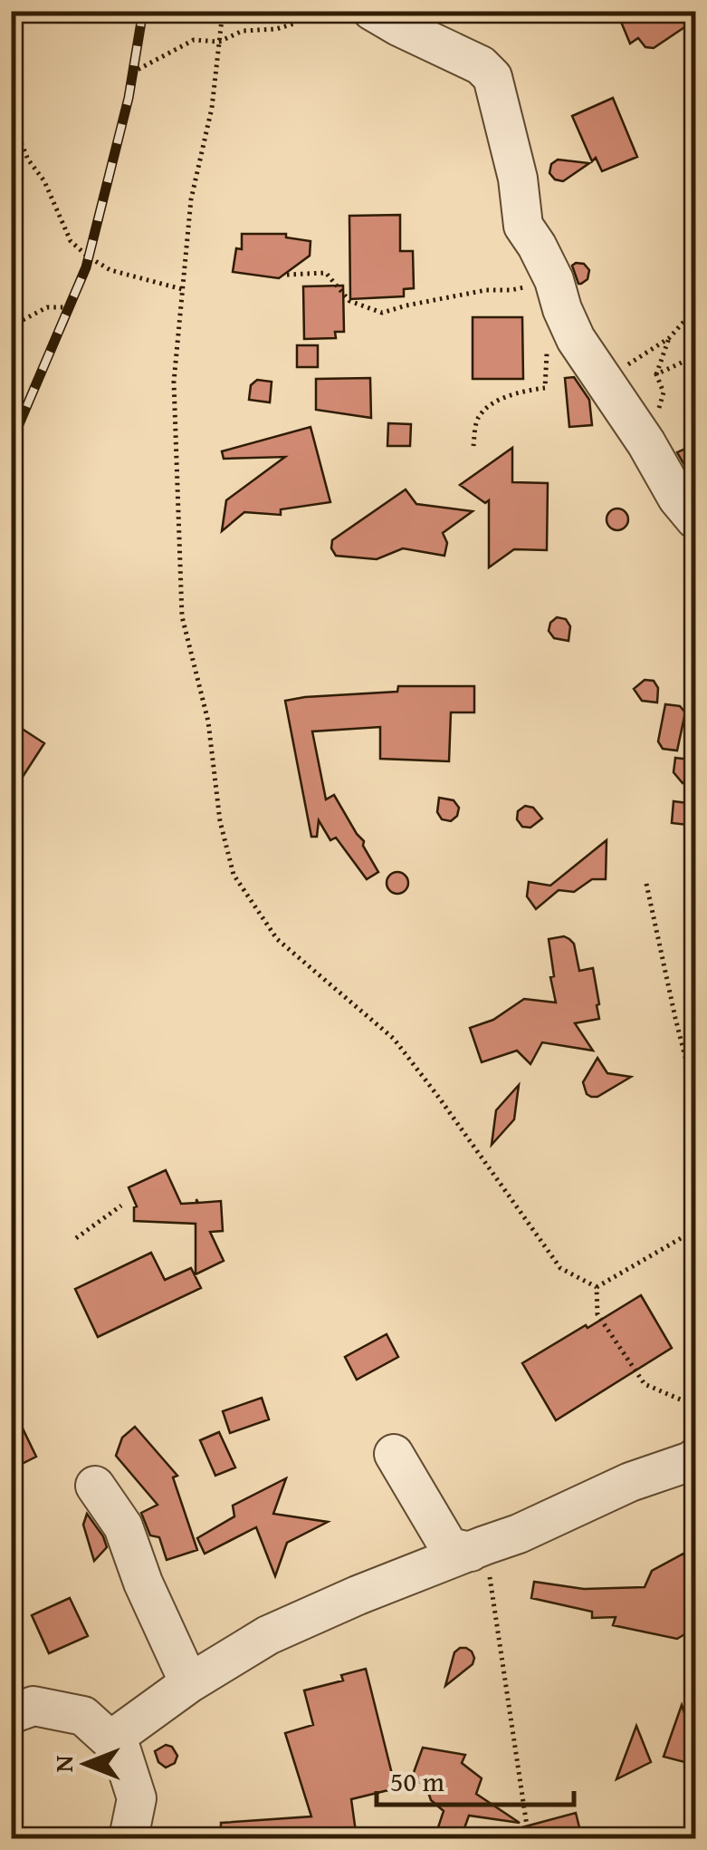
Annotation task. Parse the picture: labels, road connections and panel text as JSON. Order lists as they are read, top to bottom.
{
  "scale_bar": "50 m",
  "north": "left"
}
